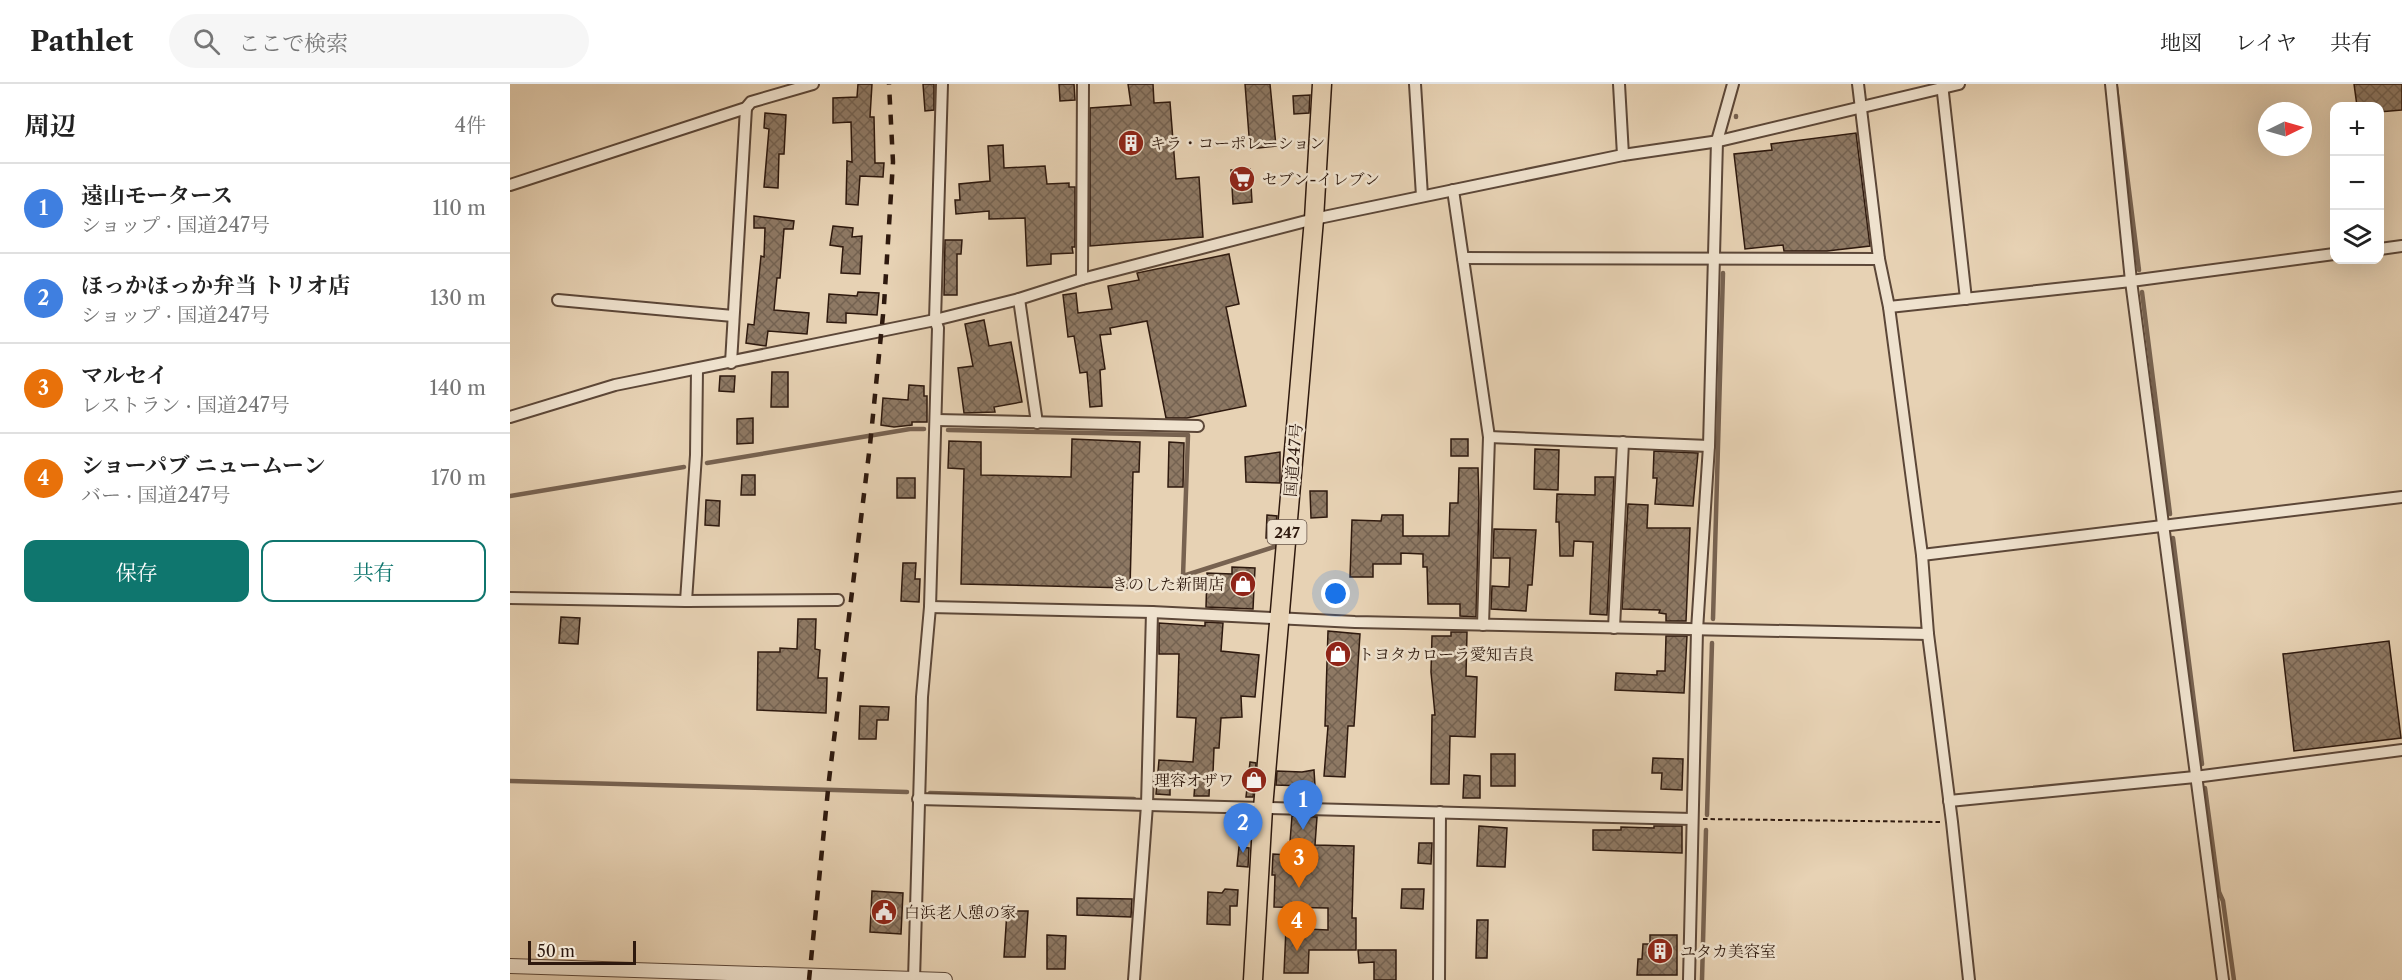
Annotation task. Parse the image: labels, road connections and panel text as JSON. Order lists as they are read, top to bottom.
{
  "streets": {
    "highway": ["国道247号", "247"]
  },
  "places": {
    "building": ["キラ・コーポレーション", "ユタカ美容室"],
    "supermarket": ["セブン-イレブン"],
    "shop": ["きのした新聞店", "トヨタカローラ愛知吉良", "理容オザワ"],
    "public building": ["白浜老人憩の家"]
  },
  "scale_bar": "50 m",
  "north": "right",
  "page": {
    "header": "Pathlet",
    "search": "ここで検索",
    "nav": ["地図", "レイヤ", "共有"],
    "heading": ["周辺", "4件"],
    "map_buttons": ["+", "−"],
    "list": [
      {
        "mark": "1",
        "name": "遠山モータース",
        "note": "ショップ · 国道247号",
        "value": "110 m"
      },
      {
        "mark": "2",
        "name": "ほっかほっか弁当 トリオ店",
        "note": "ショップ · 国道247号",
        "value": "130 m"
      },
      {
        "mark": "3",
        "name": "マルセイ",
        "note": "レストラン · 国道247号",
        "value": "140 m"
      },
      {
        "mark": "4",
        "name": "ショーパブ ニュームーン",
        "note": "バー · 国道247号",
        "value": "170 m"
      }
    ],
    "buttons": ["保存", "共有"],
    "pins": [
      "1",
      "2",
      "3",
      "4"
    ],
    "scale": "50 m"
  }
}
